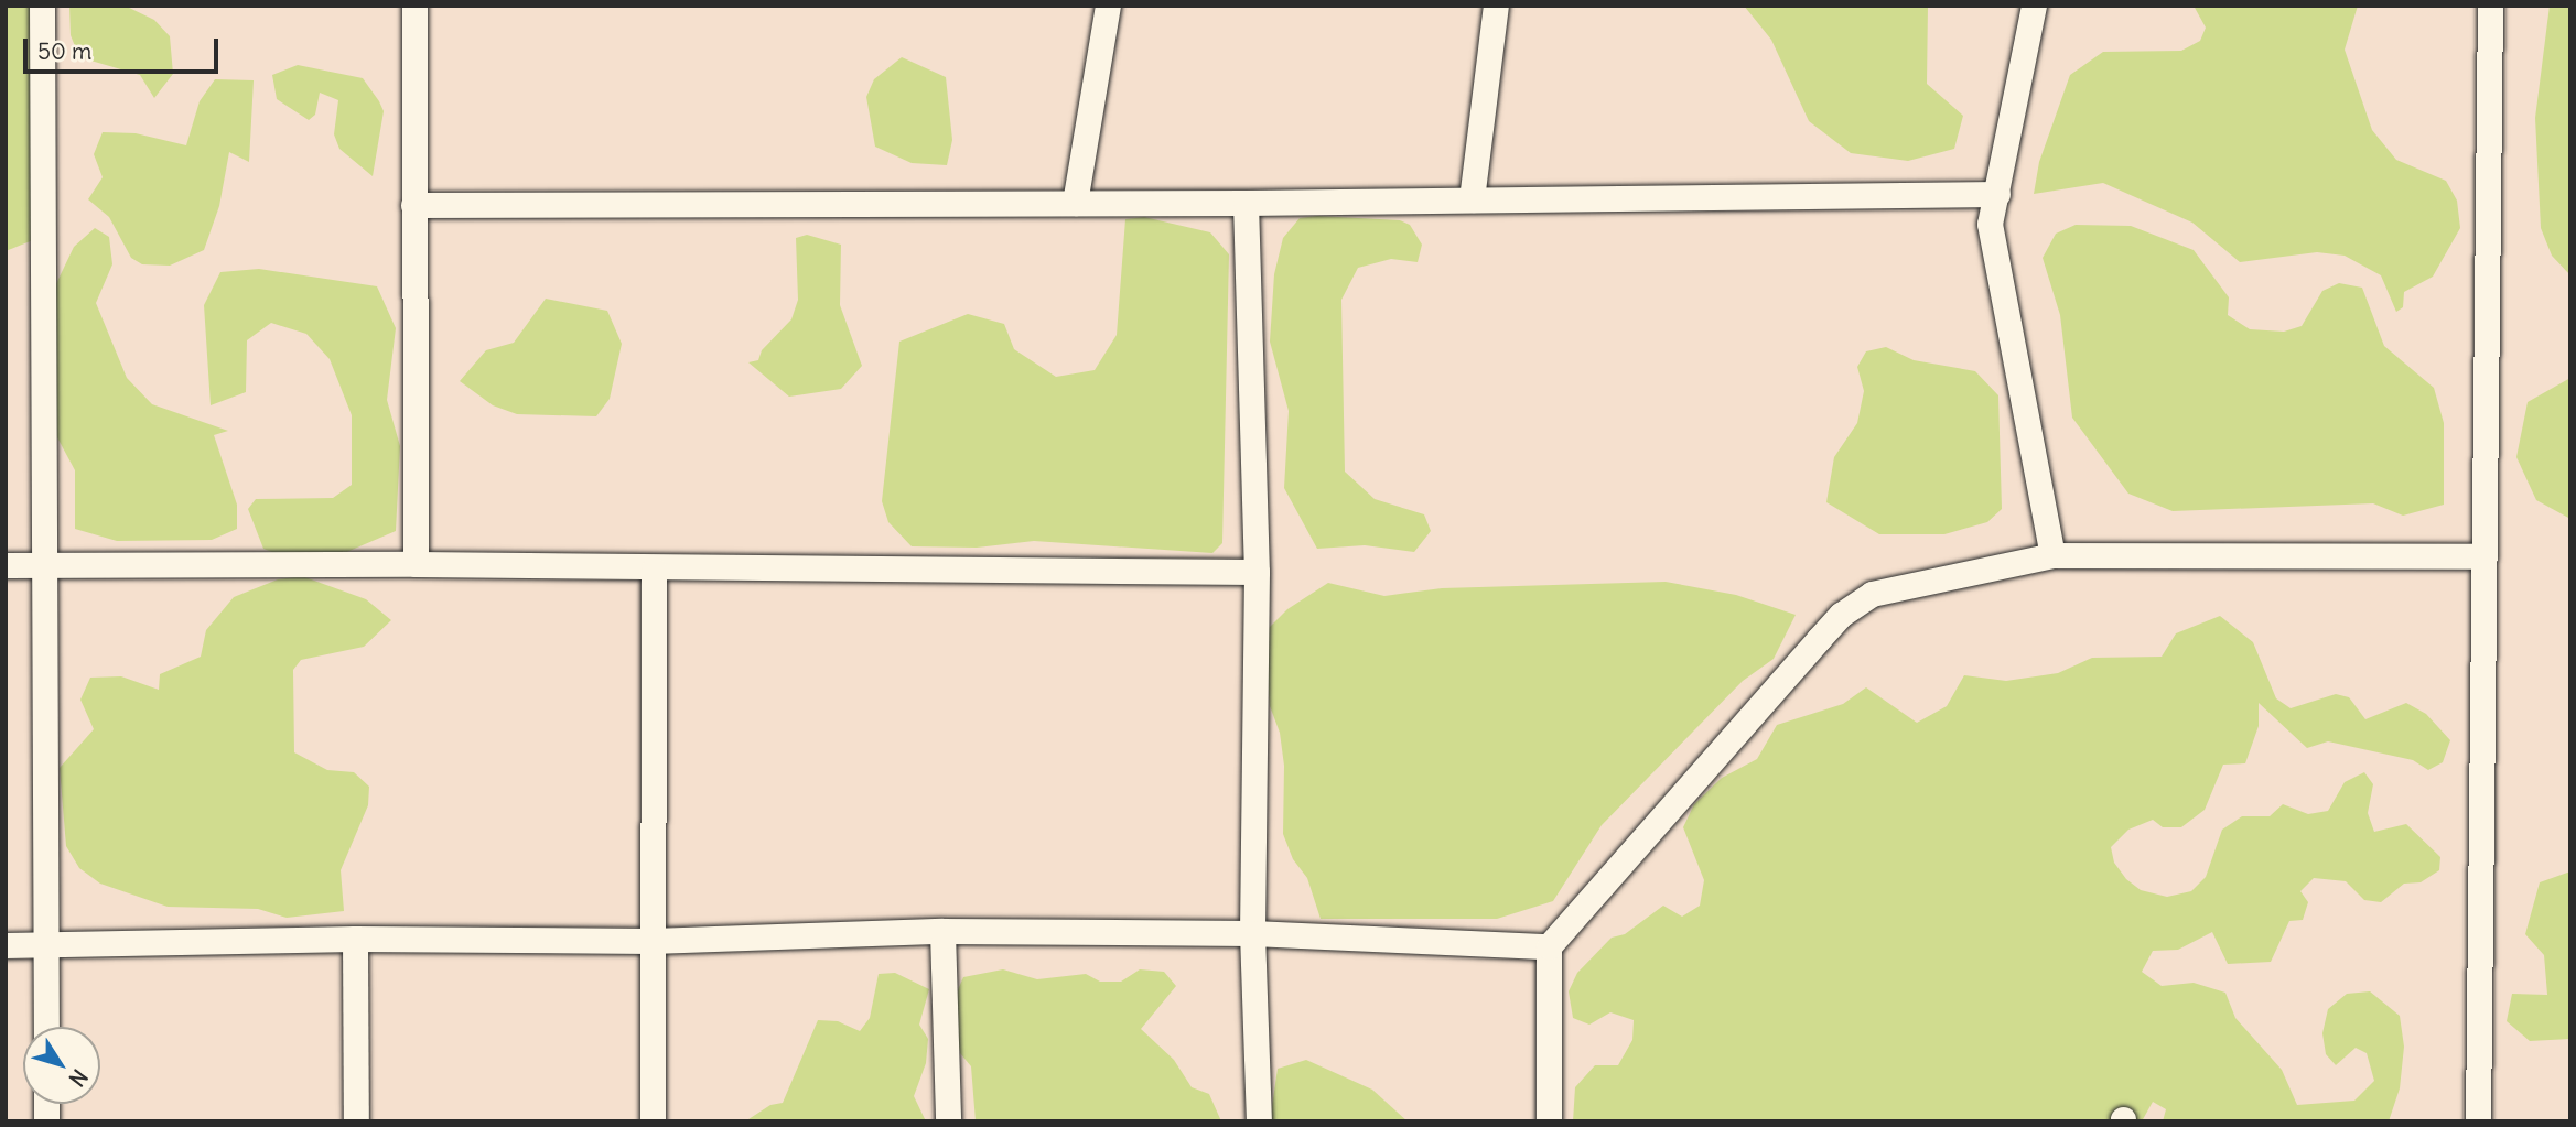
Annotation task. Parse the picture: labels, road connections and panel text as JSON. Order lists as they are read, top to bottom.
{
  "scale_bar": "50 m",
  "north": "bottom right"
}
